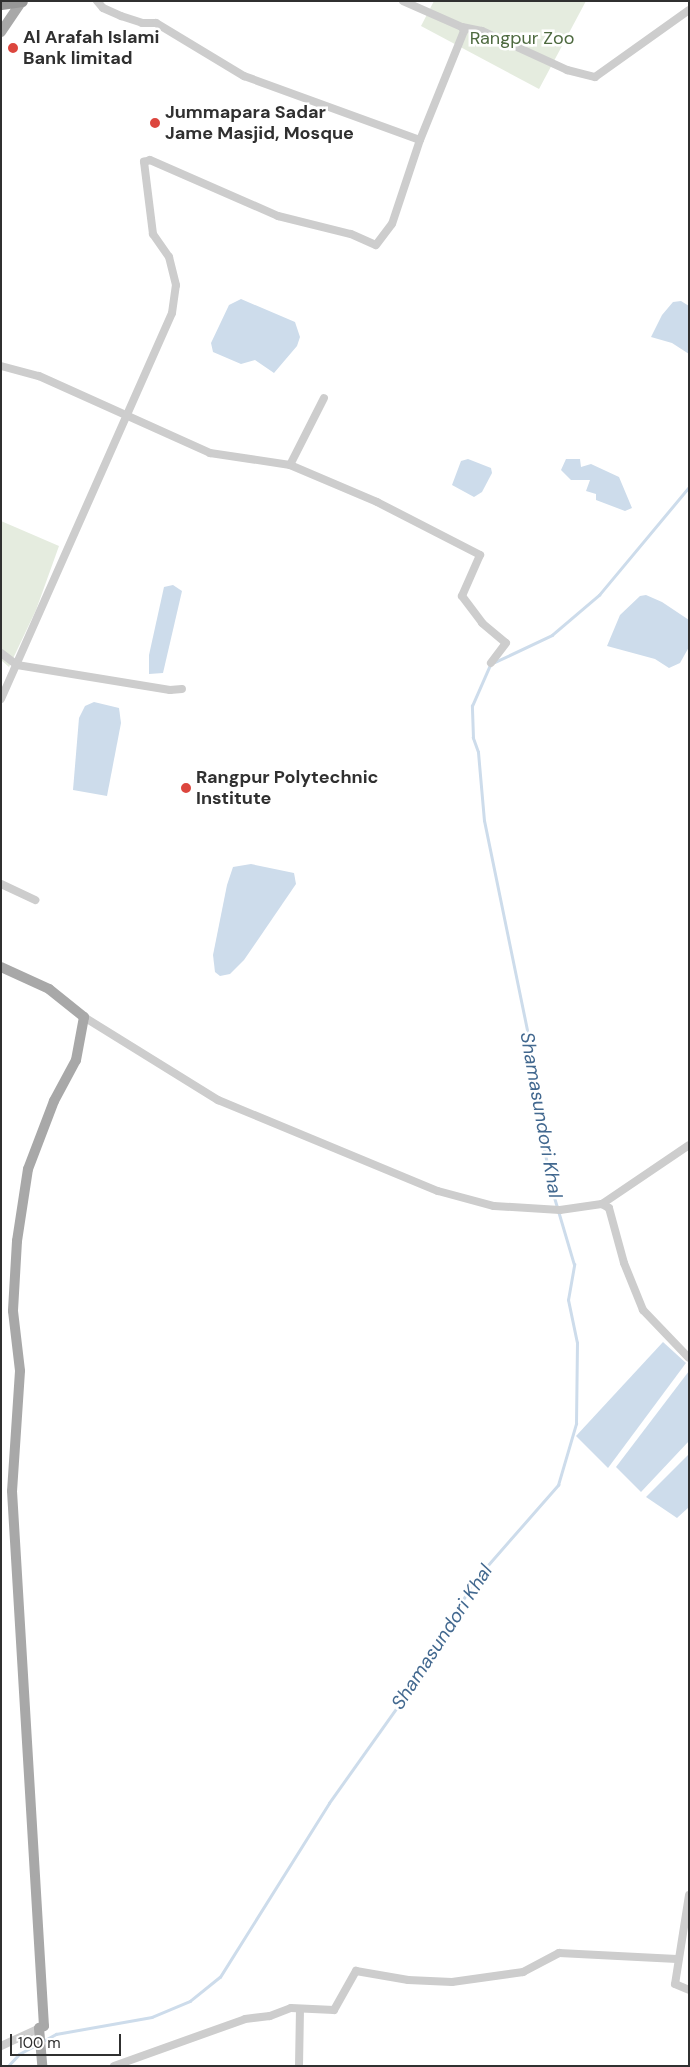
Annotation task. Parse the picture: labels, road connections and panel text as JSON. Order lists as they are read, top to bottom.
{
  "water": ["Shamasundori Khal"],
  "parks": ["Rangpur Zoo"],
  "places": ["Al Arafah Islami Bank limitad", "Jummapara Sadar Jame Masjid, Mosque", "Rangpur Polytechnic Institute"],
  "scale_bar": "100 m"
}
